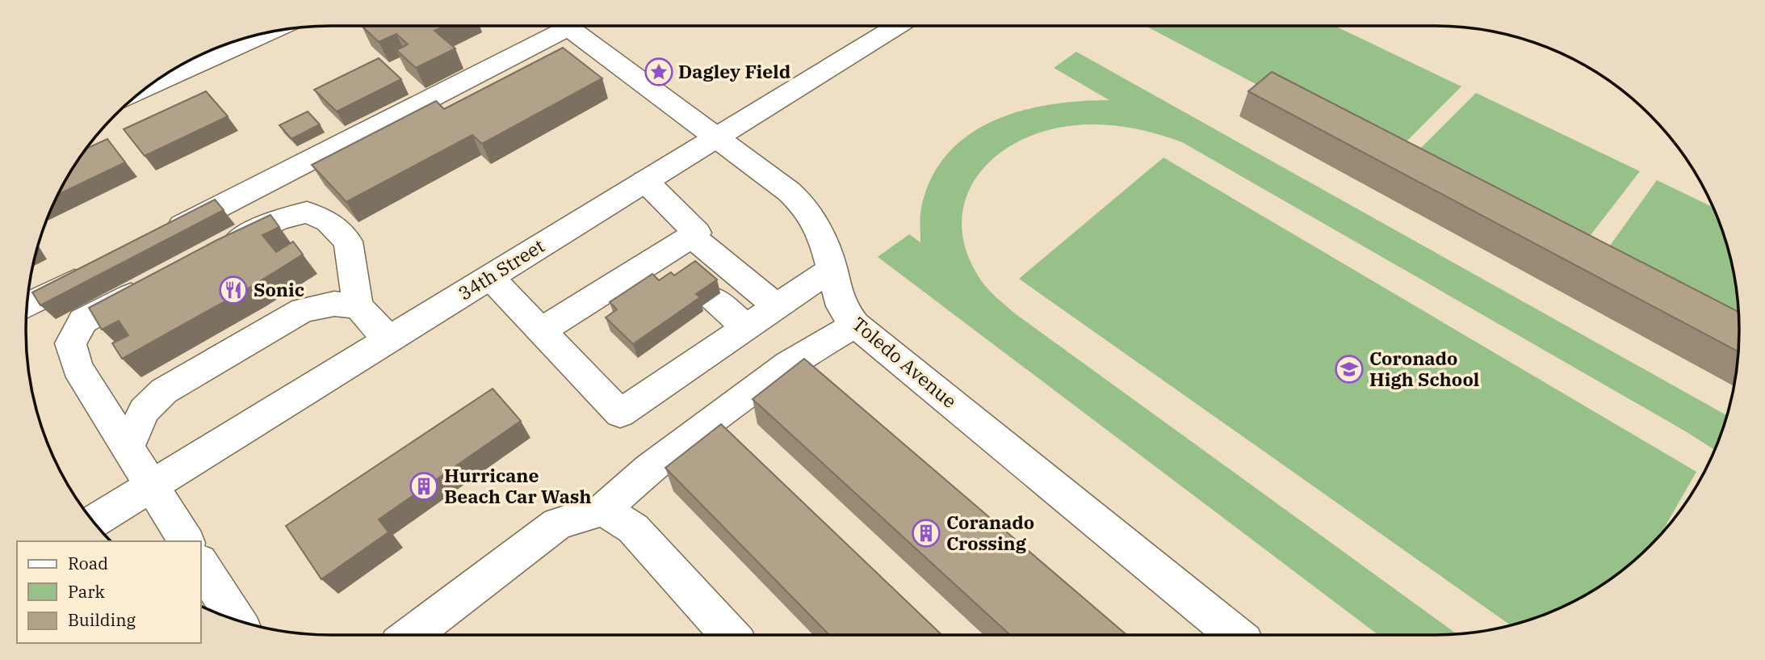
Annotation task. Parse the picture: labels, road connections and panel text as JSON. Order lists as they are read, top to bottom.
{
  "streets": {
    "street": ["34th Street", "Toledo Avenue"]
  },
  "crossings": [
    ["34th Street", "Toledo Avenue"]
  ],
  "places": {
    "place": ["Dagley Field"],
    "restaurant": ["Sonic"],
    "school or university": ["Coronado High School"],
    "building": ["Hurricane Beach Car Wash", "Coranado Crossing"]
  },
  "legend": ["Road", "Park", "Building"]
}
